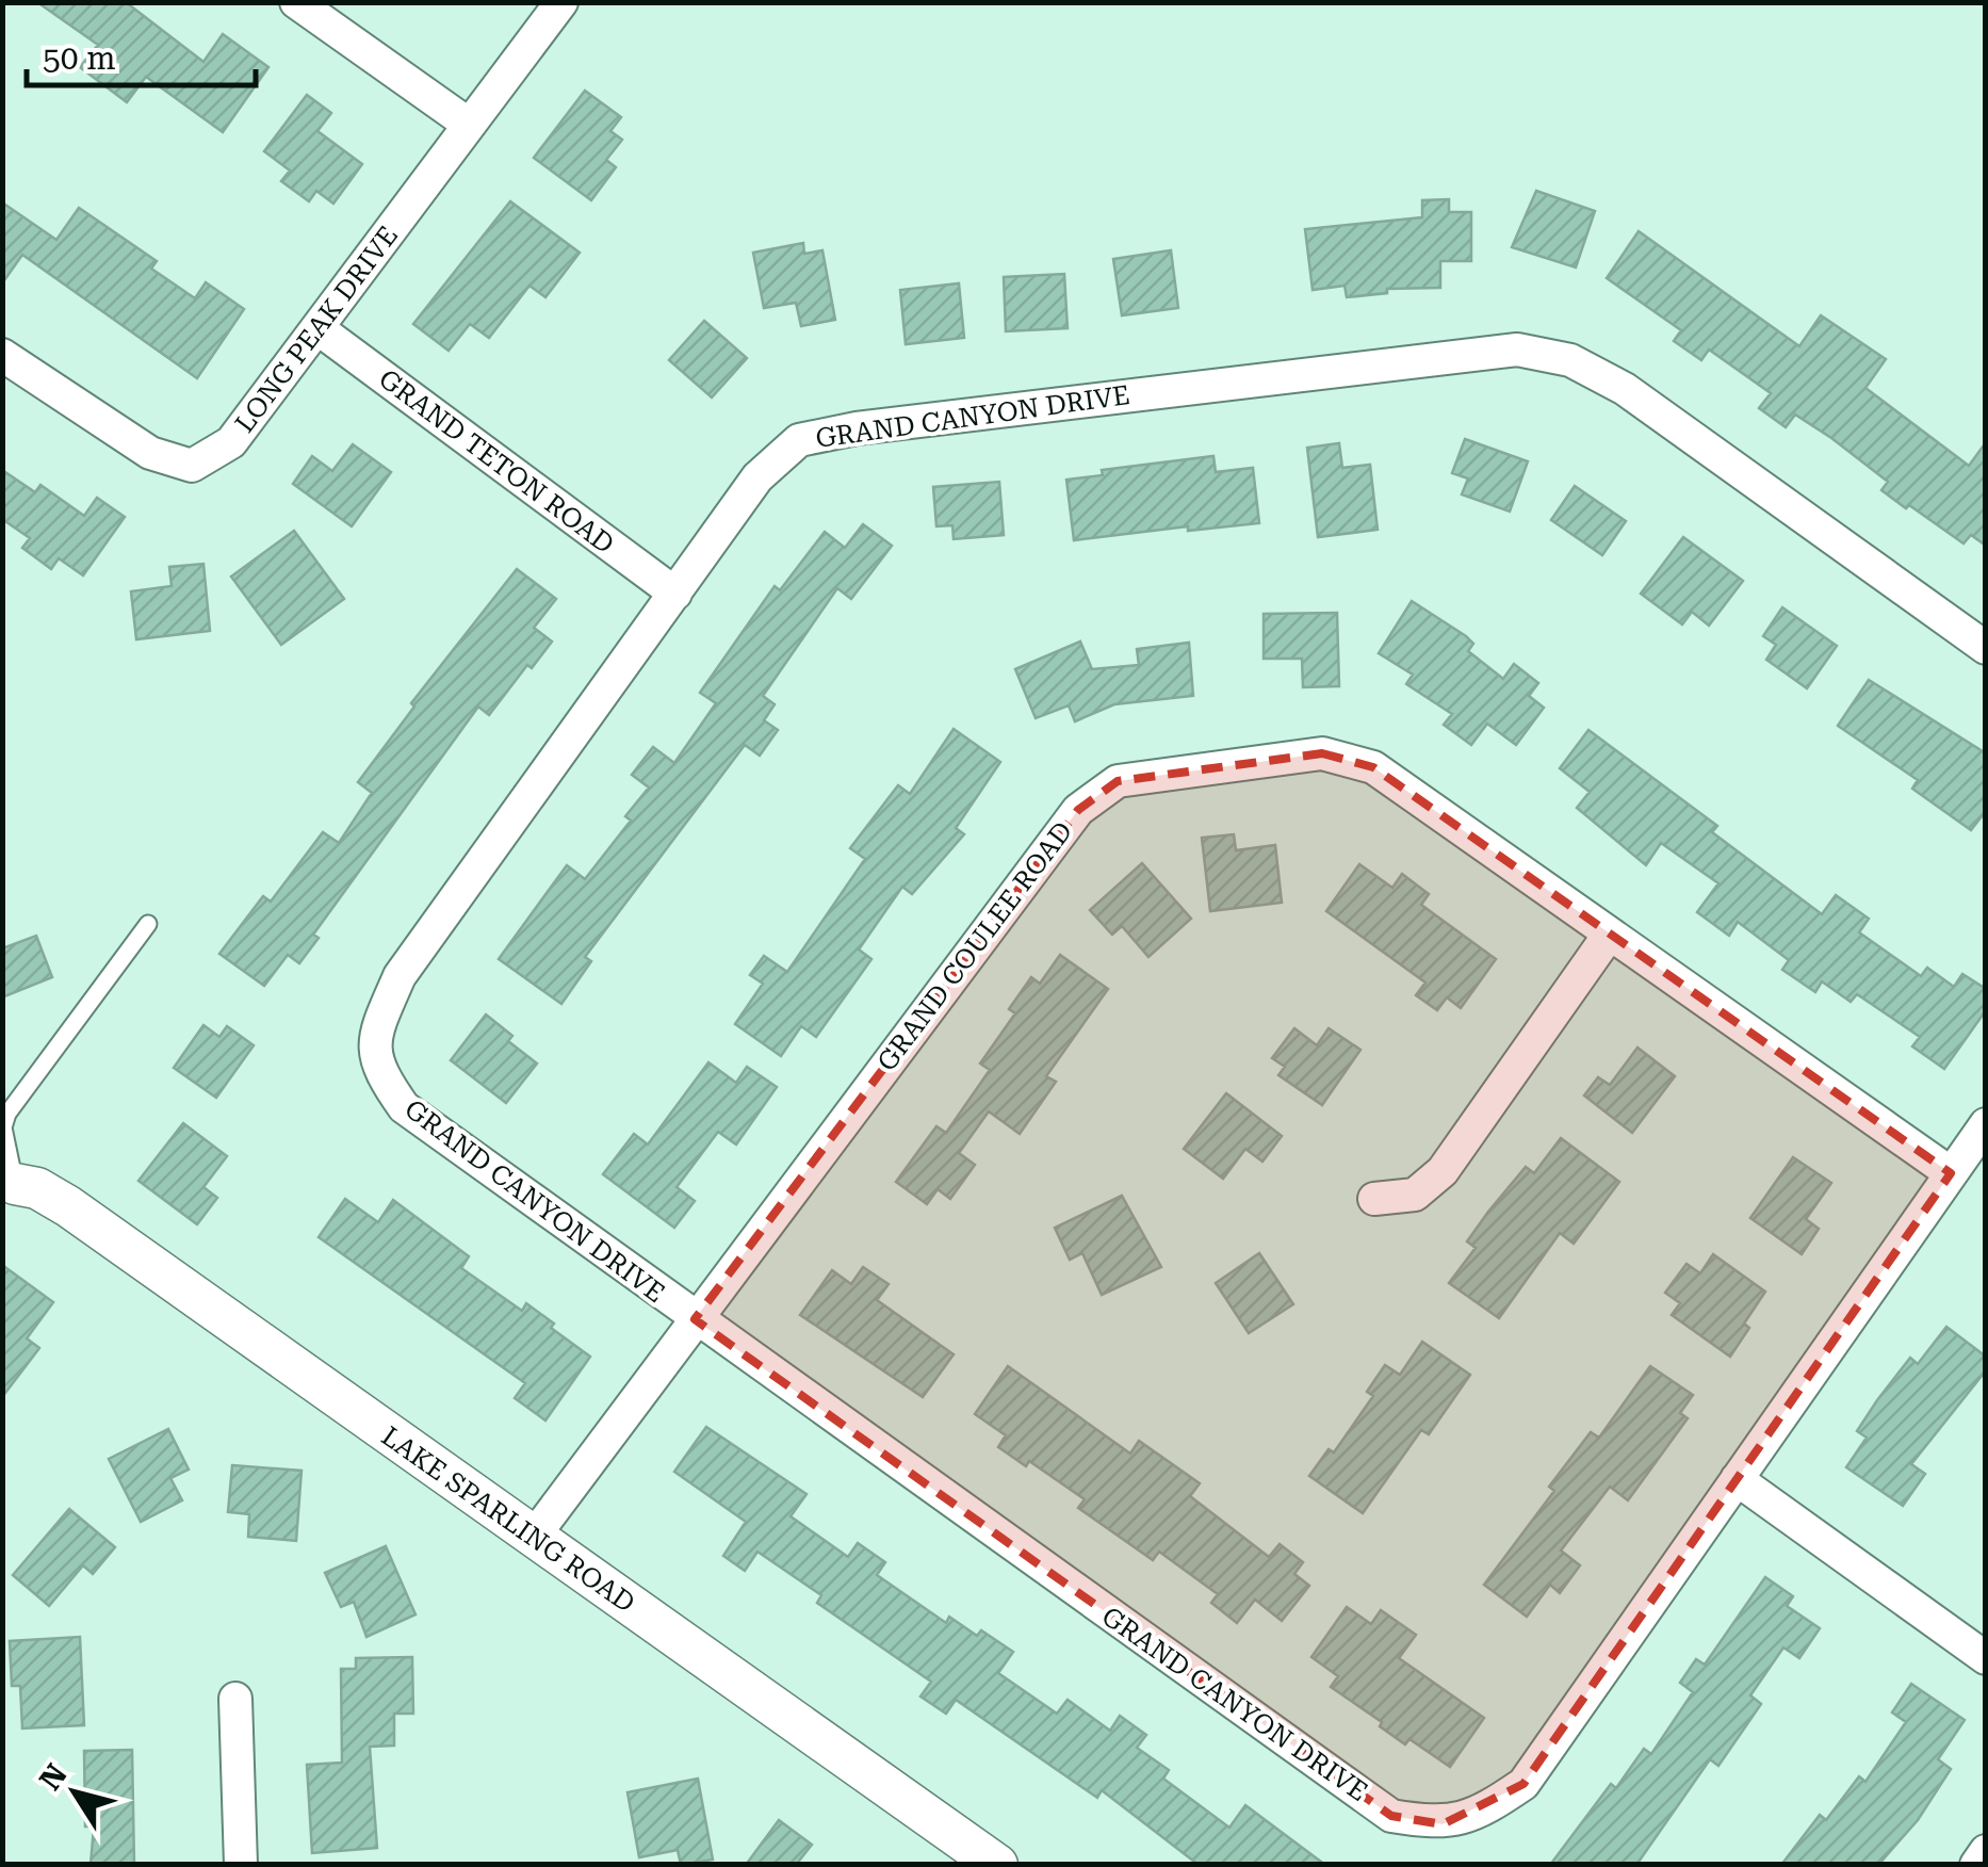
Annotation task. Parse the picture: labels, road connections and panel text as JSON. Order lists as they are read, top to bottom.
{
  "streets": {
    "street": [
      "LONG PEAK DRIVE",
      "GRAND CANYON DRIVE",
      "GRAND TETON ROAD",
      "GRAND COULEE ROAD",
      "LAKE SPARLING ROAD"
    ]
  },
  "crossings": [
    ["LONG PEAK DRIVE", "GRAND TETON ROAD"],
    ["GRAND CANYON DRIVE", "GRAND TETON ROAD"],
    ["GRAND CANYON DRIVE", "GRAND COULEE ROAD"],
    ["GRAND COULEE ROAD", "LAKE SPARLING ROAD"]
  ],
  "scale_bar": "50 m",
  "north": "top left"
}
